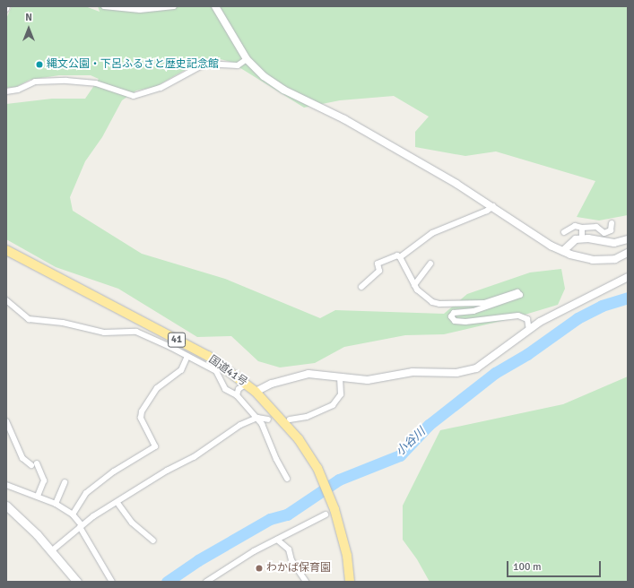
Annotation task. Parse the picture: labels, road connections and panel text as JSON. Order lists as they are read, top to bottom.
{
  "streets": {
    "highway": ["41", "国道41号"]
  },
  "water": ["小谷川"],
  "places": ["縄文公園・下呂ふるさと歴史記念館", "わかば保育園"],
  "scale_bar": "100 m",
  "north": "top"
}
